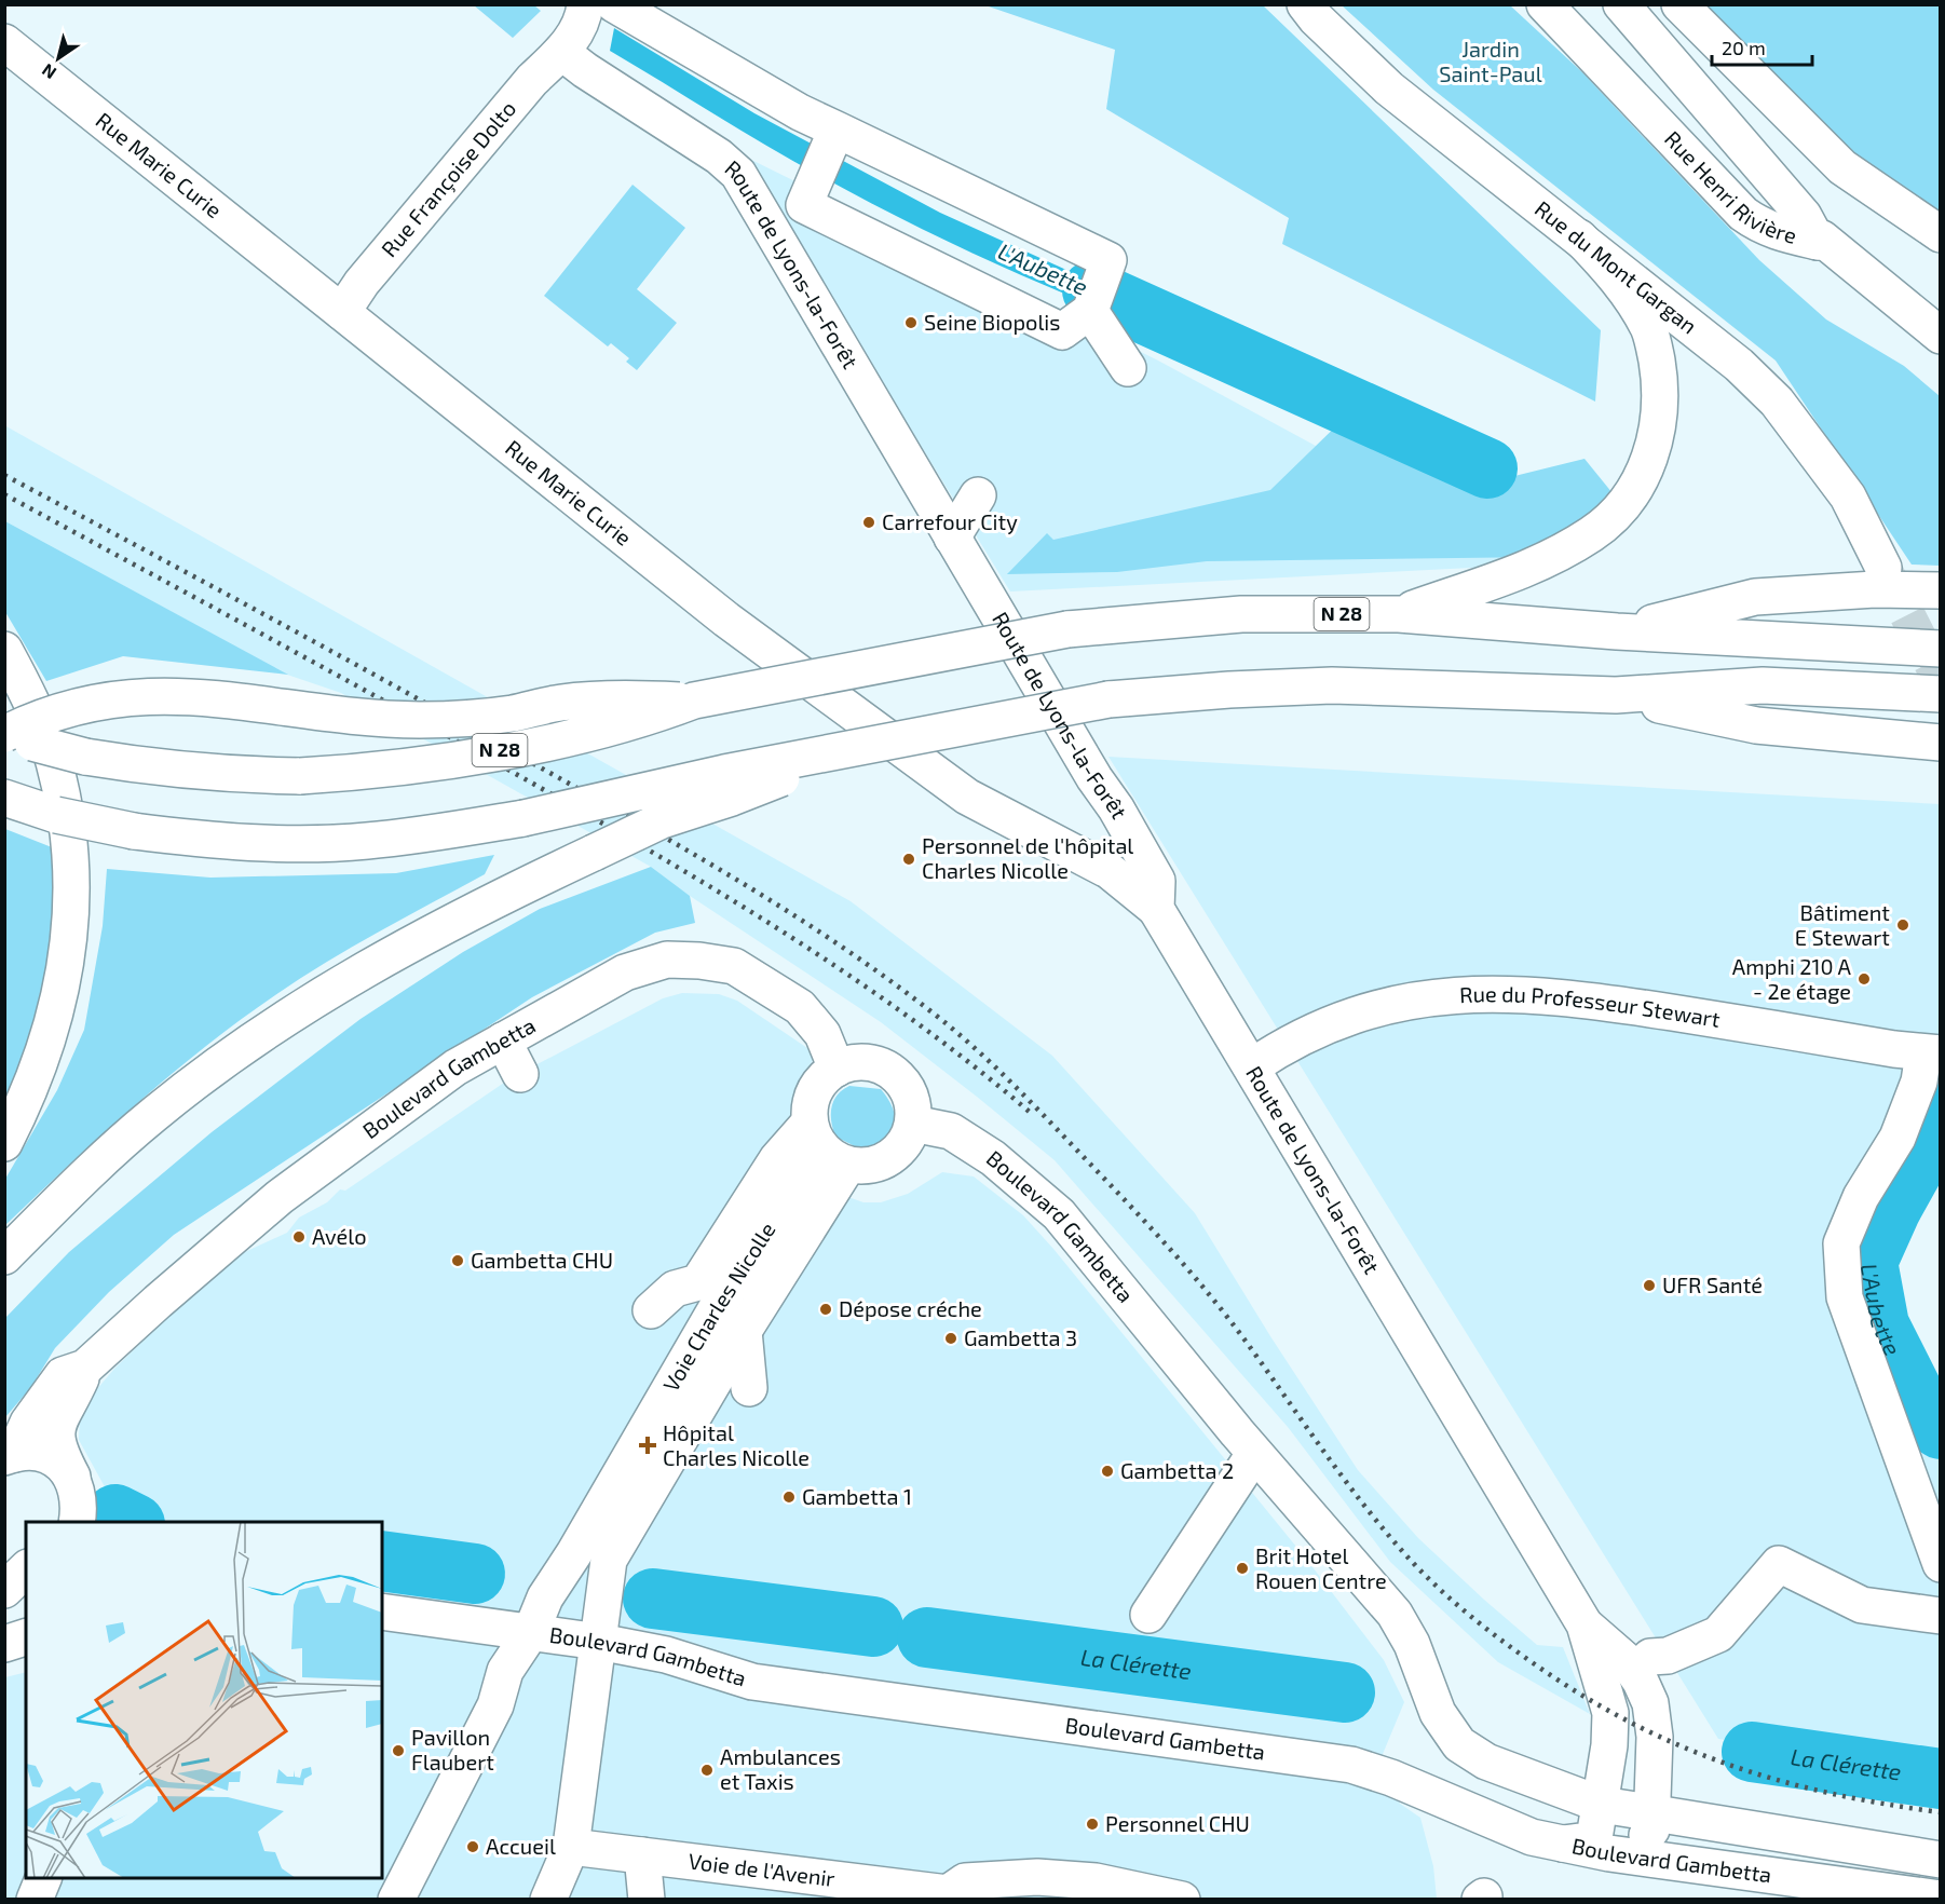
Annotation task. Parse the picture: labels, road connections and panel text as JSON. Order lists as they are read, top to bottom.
{
  "streets": {
    "main road": [
      "Rue Marie Curie",
      "Rue Françoise Dolto",
      "Rue Henri Rivière",
      "Route de Lyons-la-Forêt",
      "Rue du Mont Gargan",
      "N 28",
      "Rue du Professeur Stewart",
      "Boulevard Gambetta",
      "Voie Charles Nicolle",
      "Voie de l'Avenir"
    ]
  },
  "crossings": [
    ["Rue Marie Curie", "Rue Françoise Dolto"],
    ["Rue Marie Curie", "Route de Lyons-la-Forêt"],
    ["Rue Françoise Dolto", "Route de Lyons-la-Forêt"],
    ["Route de Lyons-la-Forêt", "Rue du Professeur Stewart"],
    ["Route de Lyons-la-Forêt", "Boulevard Gambetta"],
    ["Boulevard Gambetta", "Voie Charles Nicolle"],
    ["Voie Charles Nicolle", "Voie de l'Avenir"]
  ],
  "water": ["L'Aubette", "La Clérette"],
  "parks": ["Jardin Saint-Paul"],
  "places": {
    "other": [
      "Seine Biopolis",
      "Carrefour City",
      "Personnel de l'hôpital Charles Nicolle",
      "Bâtiment E Stewart",
      "Amphi 210 A - 2e étage",
      "Avélo",
      "Gambetta CHU",
      "UFR Santé",
      "Dépose créche",
      "Gambetta 3",
      "Gambetta 2",
      "Gambetta 1",
      "Brit Hotel Rouen Centre",
      "Pavillon Flaubert",
      "Ambulances et Taxis",
      "Personnel CHU",
      "Accueil"
    ],
    "health": ["Hôpital Charles Nicolle"]
  },
  "scale_bar": "20 m",
  "north": "bottom left"
}
